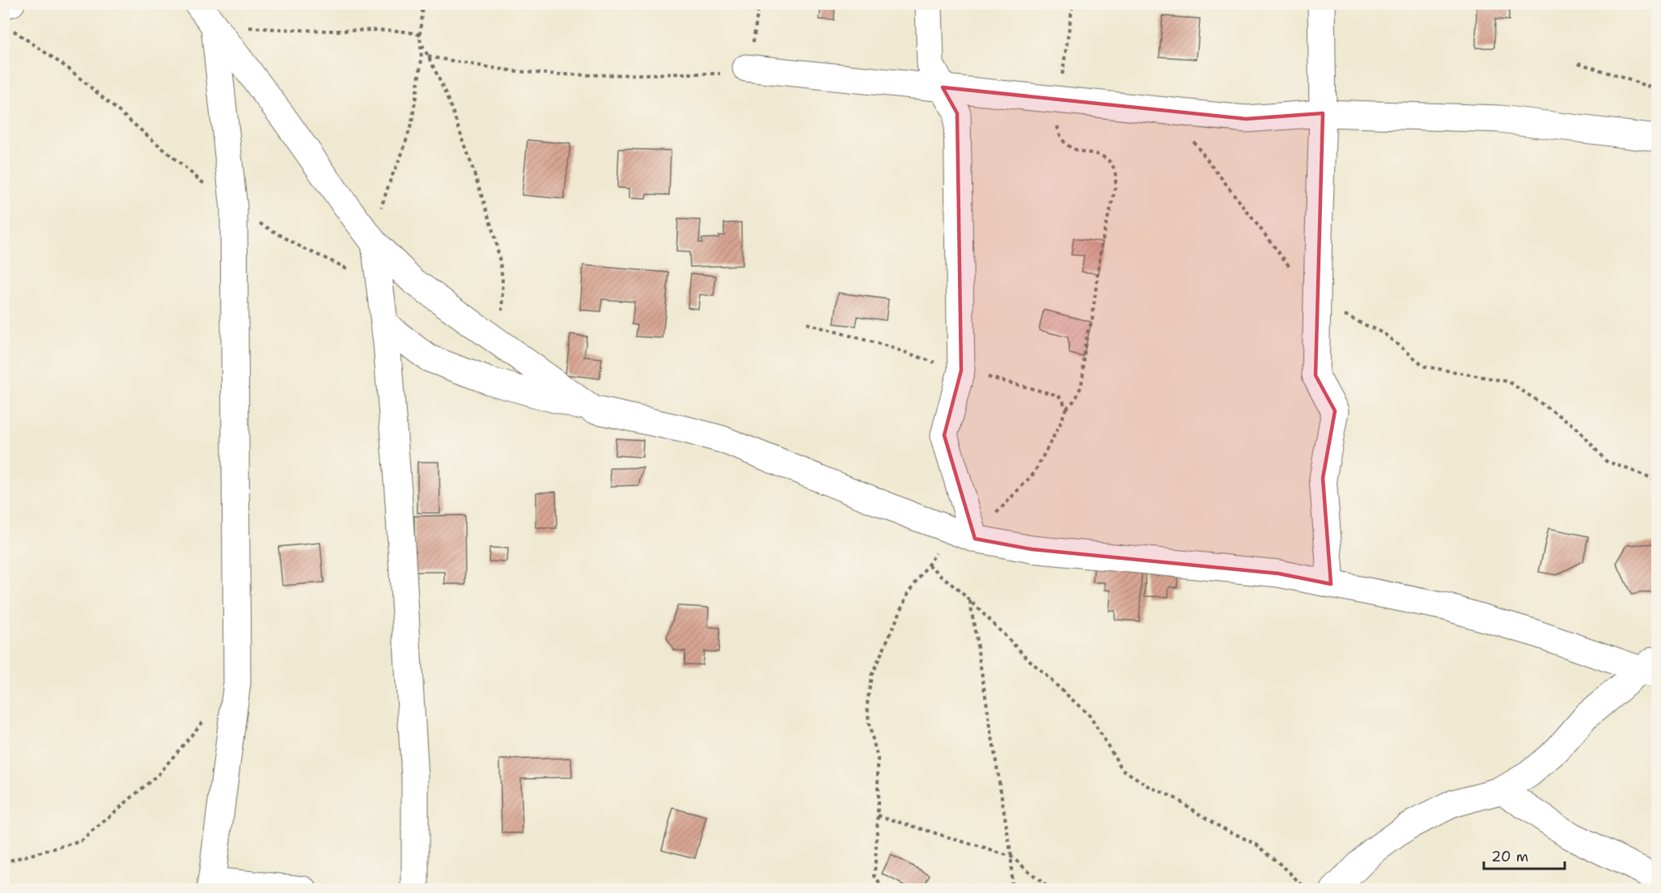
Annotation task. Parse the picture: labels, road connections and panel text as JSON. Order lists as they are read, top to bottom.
{
  "scale_bar": "20 m"
}
